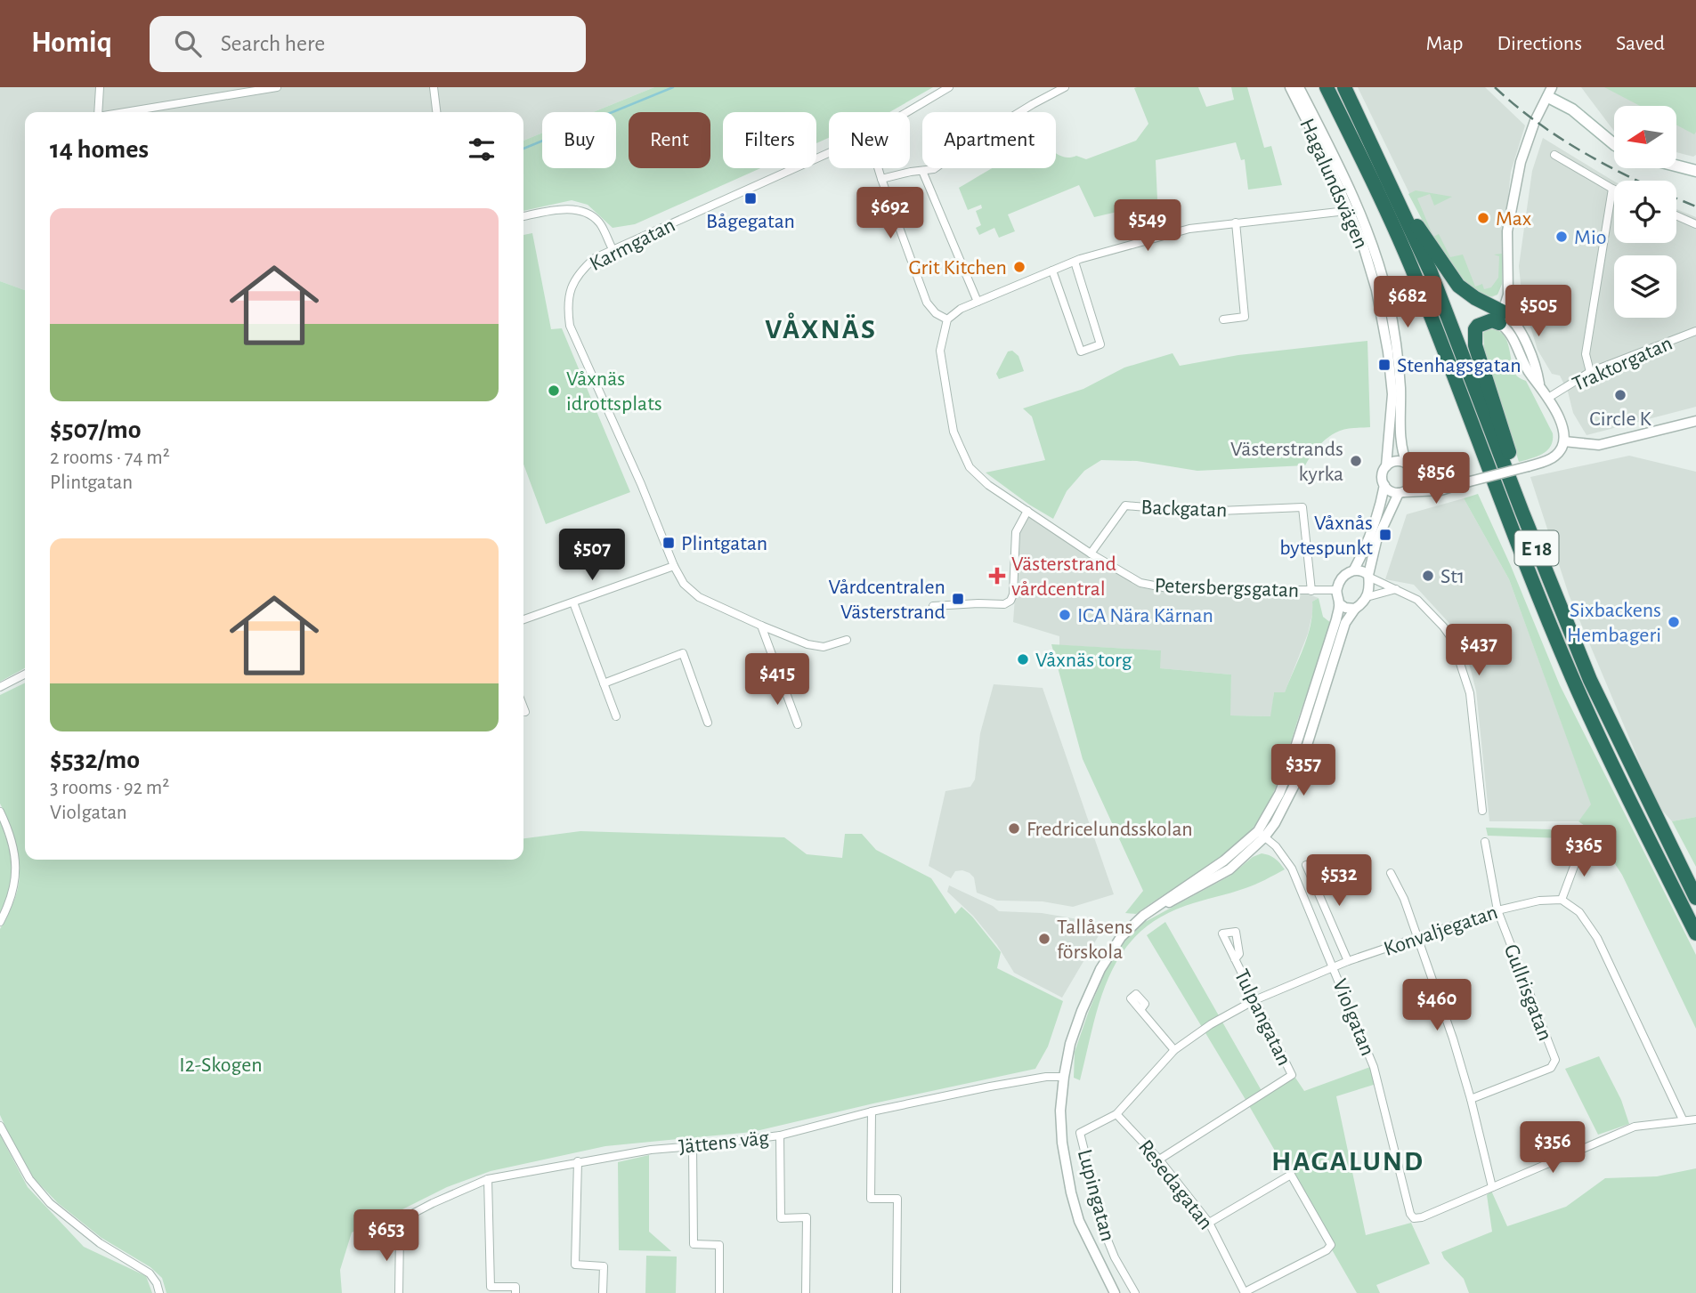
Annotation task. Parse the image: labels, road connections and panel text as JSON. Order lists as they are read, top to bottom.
{
  "streets": {
    "highway": ["E 18"],
    "street": [
      "Hagalundsvägen",
      "Karmgatan",
      "Traktorgatan",
      "Backgatan",
      "Petersbergsgatan",
      "Konvaljegatan",
      "Gullrisgatan",
      "Tulpangatan",
      "Violgatan",
      "Jättens väg",
      "Resedagatan",
      "Lupingatan"
    ]
  },
  "crossings": [
    ["Backgatan", "Petersbergsgatan"],
    ["Konvaljegatan", "Gullrisgatan"],
    ["Konvaljegatan", "Tulpangatan"],
    ["Konvaljegatan", "Violgatan"],
    ["Konvaljegatan", "Resedagatan"],
    ["Konvaljegatan", "Lupingatan"],
    ["Tulpangatan", "Resedagatan"],
    ["Resedagatan", "Lupingatan"]
  ],
  "districts": ["VÅXNÄS", "HAGALUND"],
  "parks": ["I2-Skogen"],
  "places": {
    "transit": [
      "Bågegatan",
      "Stenhagsgatan",
      "Våxnås bytespunkt",
      "Plintgatan",
      "Vårdcentralen Västerstrand"
    ],
    "other": [
      "Max",
      "Mio",
      "Grit Kitchen",
      "Våxnäs idrottsplats",
      "Circle K",
      "Västerstrands kyrka",
      "St1",
      "ICA Nära Kärnan",
      "Sixbackens Hembageri",
      "Våxnäs torg",
      "Fredricelundsskolan",
      "Tallåsens förskola"
    ],
    "health": ["Västerstrand vårdcentral"]
  },
  "north": "left",
  "page": {
    "header": "Homiq",
    "search": "Search here",
    "nav": ["Map", "Directions", "Saved"],
    "chip": [
      "Buy",
      "Rent",
      "Filters",
      "New",
      "Apartment"
    ],
    "heading": "14 homes",
    "price": [
      "$692",
      "$549",
      "$682",
      "$505",
      "$856",
      "$507",
      "$437",
      "$415",
      "$357",
      "$365",
      "$532",
      "$460",
      "$356",
      "$653"
    ],
    "list": [
      {
        "name": "$507/mo",
        "note": "2 rooms · 74 m² · Plintgatan"
      },
      {
        "name": "$532/mo",
        "note": "3 rooms · 92 m² · Violgatan"
      }
    ]
  }
}
